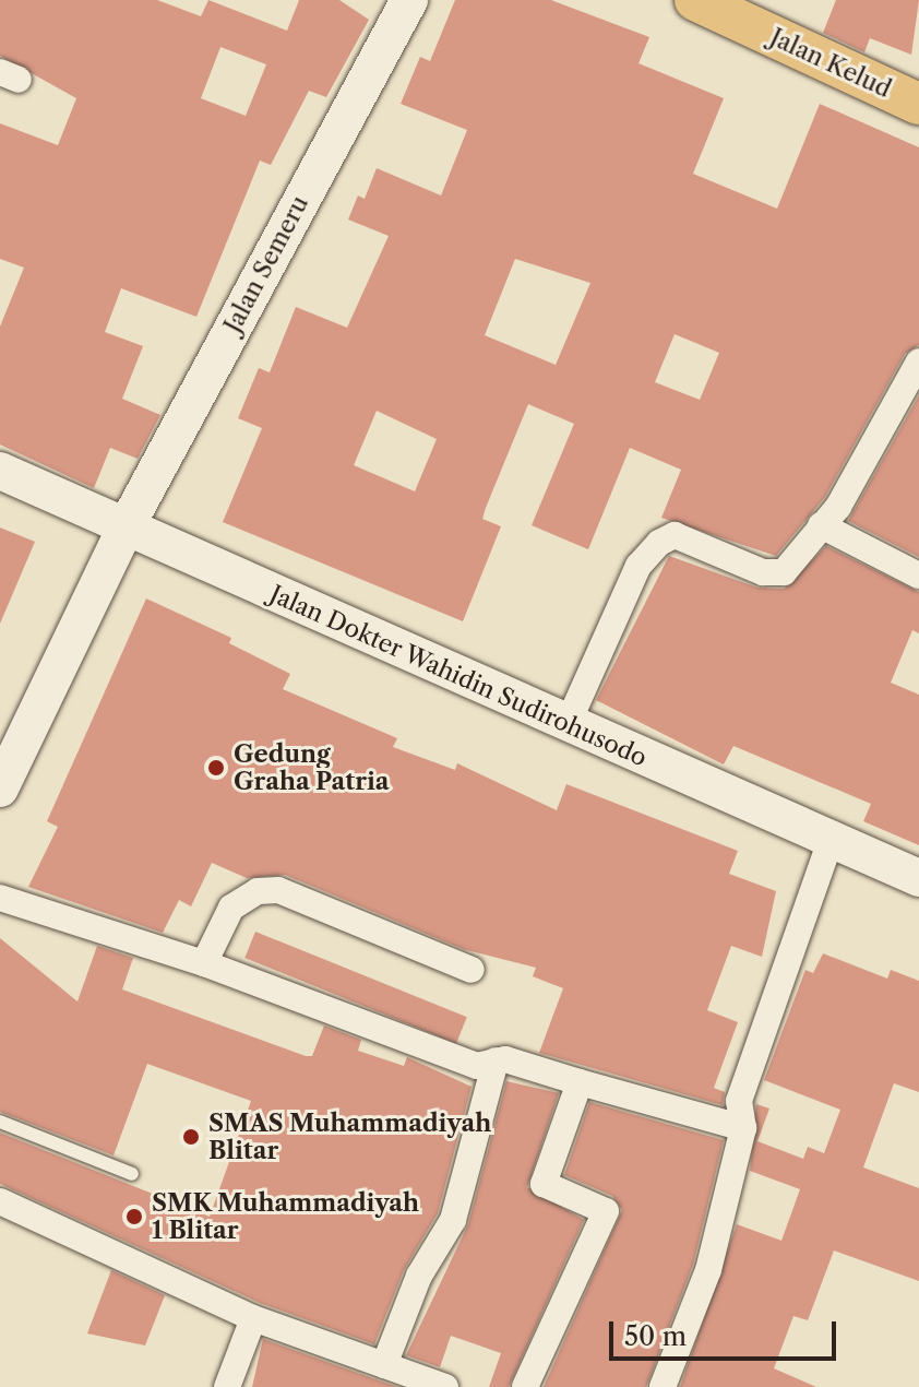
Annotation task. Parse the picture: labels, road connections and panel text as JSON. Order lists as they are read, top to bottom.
{
  "streets": {
    "main road": ["Jalan Kelud", "Jalan Semeru", "Jalan Dokter Wahidin Sudirohusodo"]
  },
  "crossings": [
    ["Jalan Semeru", "Jalan Dokter Wahidin Sudirohusodo"]
  ],
  "places": ["Gedung Graha Patria", "SMAS Muhammadiyah Blitar", "SMK Muhammadiyah 1 Blitar"],
  "scale_bar": "50 m"
}
